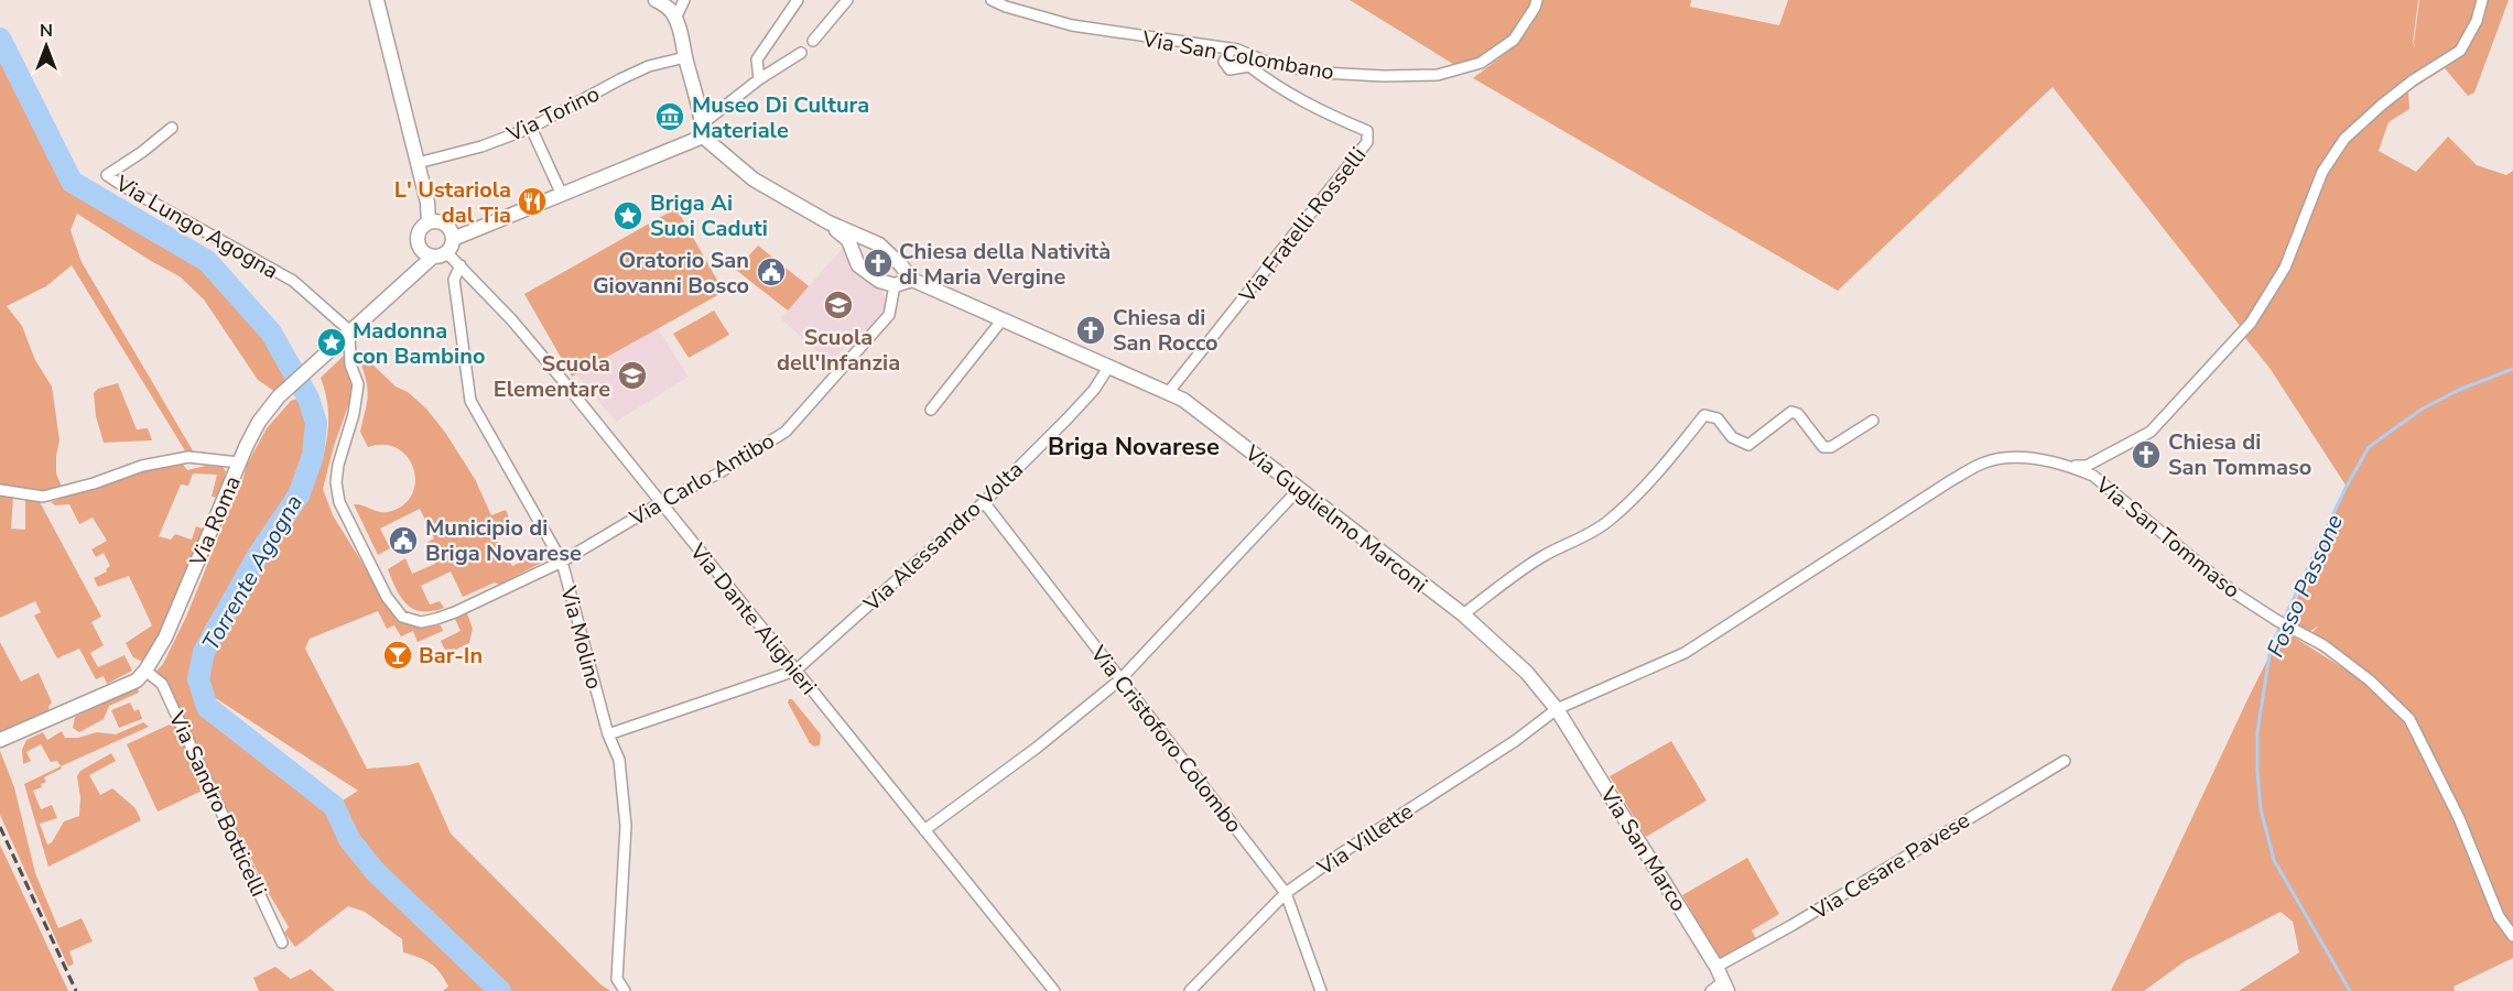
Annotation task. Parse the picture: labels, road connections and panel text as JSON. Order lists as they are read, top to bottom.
{
  "streets": {
    "street": [
      "Via San Colombano",
      "Via Torino",
      "Via Fratelli Rosselli",
      "Via Lungo Agogna",
      "Via Carlo Antibo",
      "Via Guglielmo Marconi",
      "Via Roma",
      "Via Alessandro Volta",
      "Via San Tommaso",
      "Via Dante Alighieri",
      "Via Molino",
      "Via Cristoforo Colombo",
      "Via Sandro Botticelli",
      "Via Villette",
      "Via San Marco",
      "Via Cesare Pavese"
    ]
  },
  "crossings": [
    ["Via San Colombano", "Via Fratelli Rosselli"],
    ["Via Fratelli Rosselli", "Via Guglielmo Marconi"],
    ["Via Lungo Agogna", "Via Carlo Antibo"],
    ["Via Lungo Agogna", "Via Roma"],
    ["Via Carlo Antibo", "Via Guglielmo Marconi"],
    ["Via Carlo Antibo", "Via Roma"],
    ["Via Carlo Antibo", "Via Dante Alighieri"],
    ["Via Carlo Antibo", "Via Molino"],
    ["Via Guglielmo Marconi", "Via Roma"],
    ["Via Guglielmo Marconi", "Via Alessandro Volta"],
    ["Via Guglielmo Marconi", "Via San Tommaso"],
    ["Via Guglielmo Marconi", "Via Villette"],
    ["Via Guglielmo Marconi", "Via San Marco"],
    ["Via Roma", "Via Dante Alighieri"],
    ["Via Roma", "Via Sandro Botticelli"],
    ["Via Alessandro Volta", "Via Dante Alighieri"],
    ["Via Alessandro Volta", "Via Cristoforo Colombo"],
    ["Via San Tommaso", "Via Villette"],
    ["Via San Tommaso", "Via San Marco"],
    ["Via Dante Alighieri", "Via Molino"],
    ["Via Cristoforo Colombo", "Via Villette"],
    ["Via Villette", "Via San Marco"],
    ["Via San Marco", "Via Cesare Pavese"]
  ],
  "districts": ["Briga Novarese"],
  "water": ["Torrente Agogna", "Fosso Passone"],
  "places": {
    "museum": ["Museo Di Cultura Materiale"],
    "restaurant": ["L' Ustariola dal Tia"],
    "place": ["Briga Ai Suoi Caduti", "Madonna con Bambino"],
    "church": ["Chiesa della Natività di Maria Vergine", "Chiesa di San Rocco", "Chiesa di San Tommaso"],
    "public building": ["Oratorio San Giovanni Bosco", "Municipio di Briga Novarese"],
    "school or university": ["Scuola dell'Infanzia", "Scuola Elementare"],
    "bar": ["Bar-In"]
  },
  "north": "top"
}
